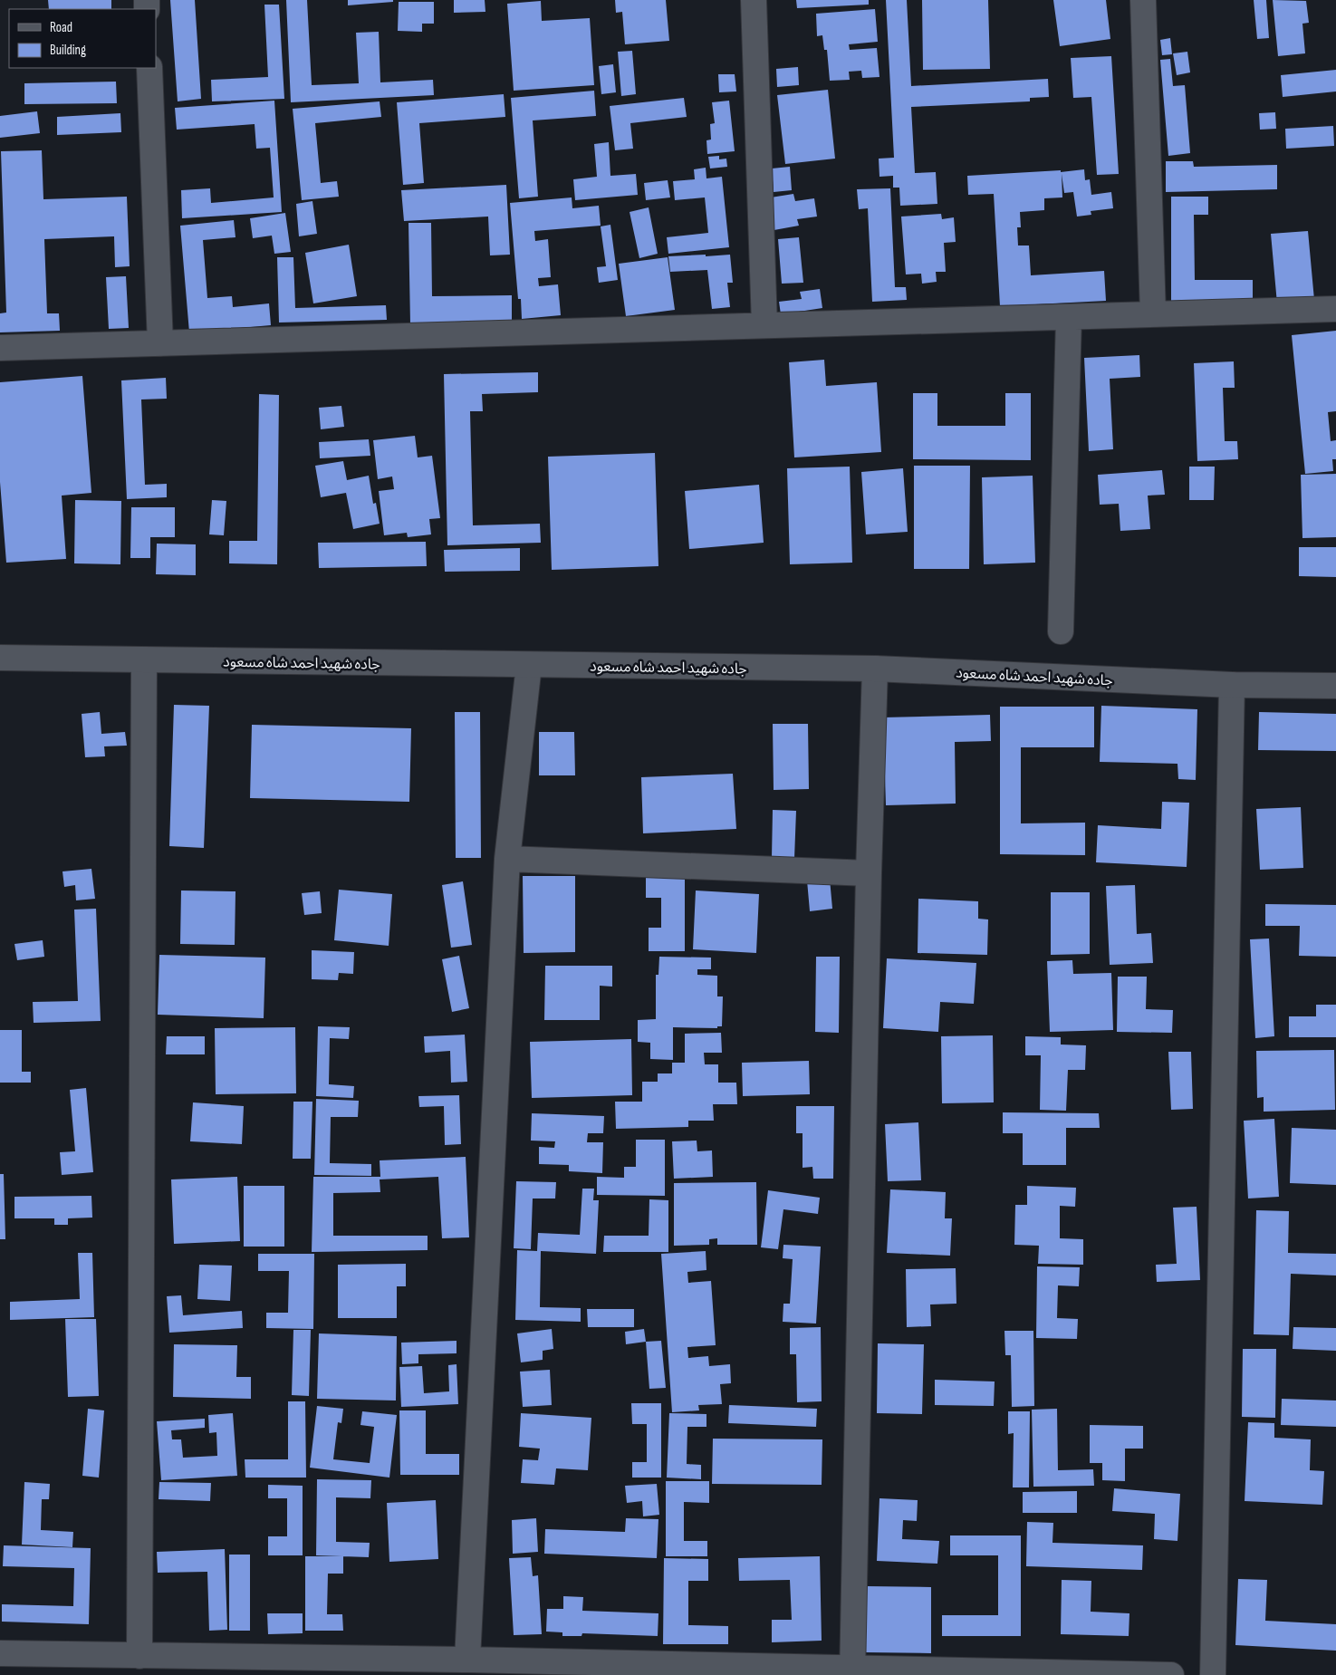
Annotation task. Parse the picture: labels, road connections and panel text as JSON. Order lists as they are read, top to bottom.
{
  "streets": {
    "street": ["جاده شهيد احمد شاه مسعود"]
  },
  "legend": ["Road", "Building"]
}
